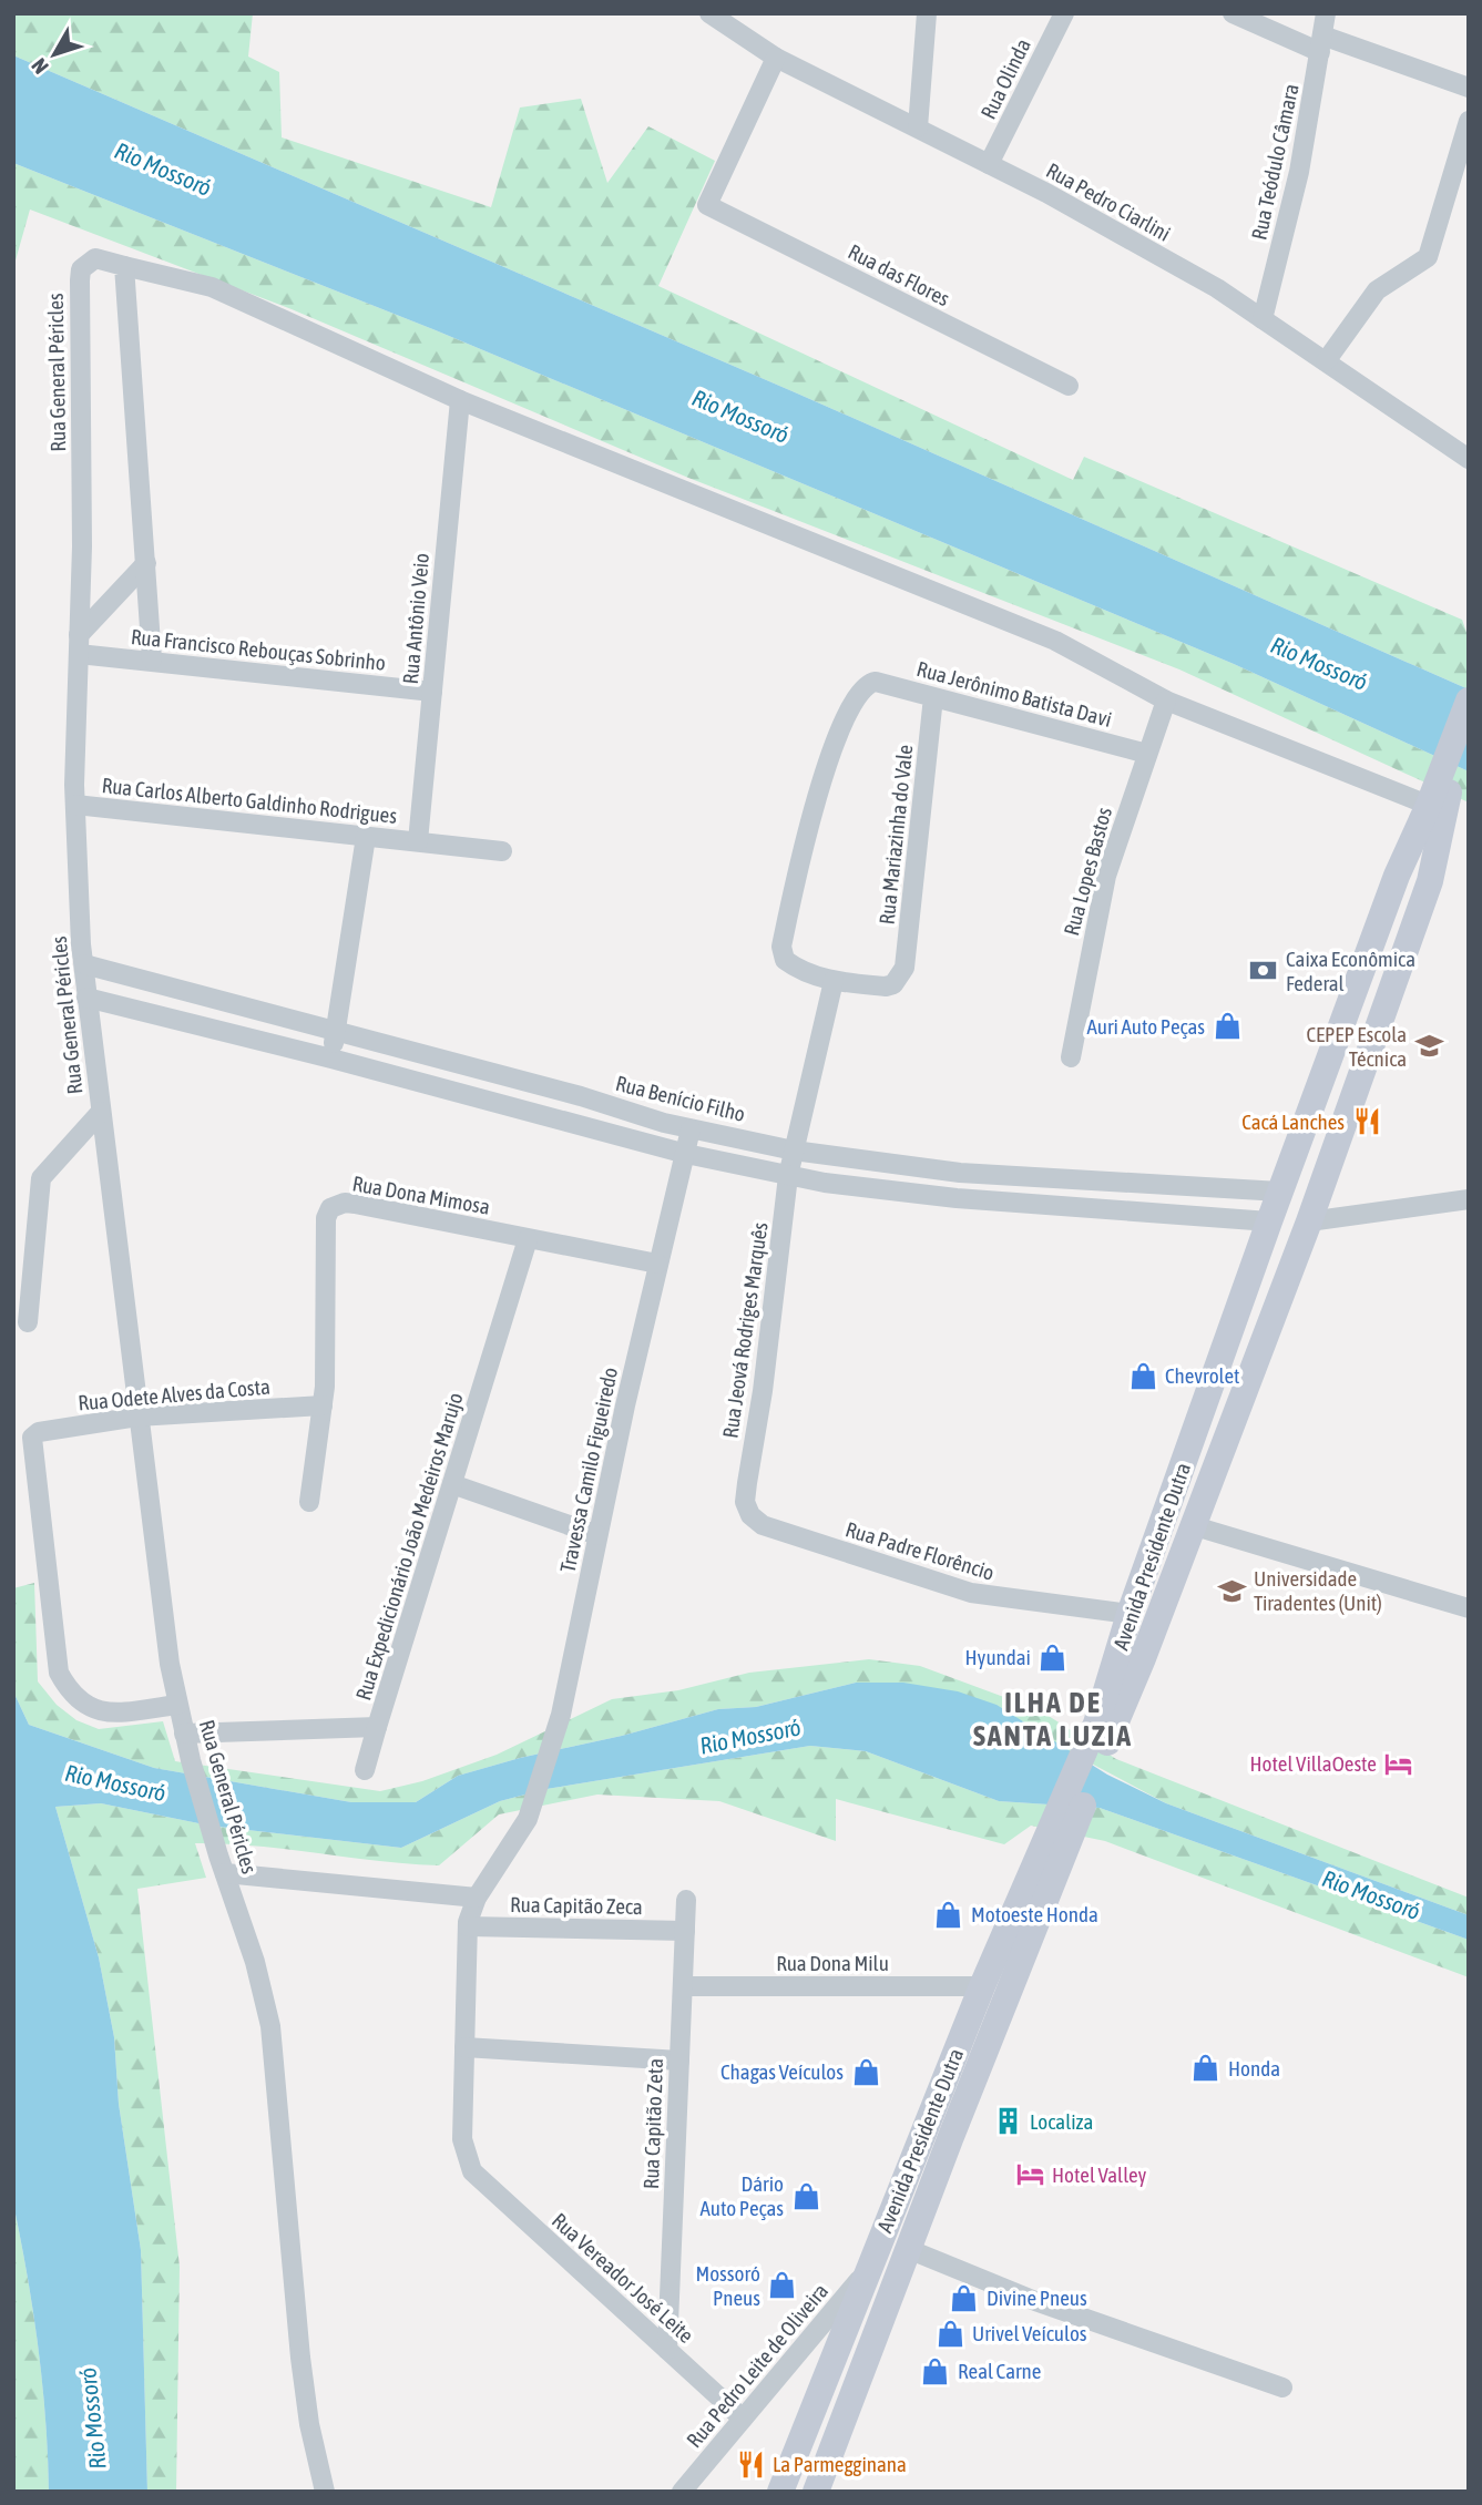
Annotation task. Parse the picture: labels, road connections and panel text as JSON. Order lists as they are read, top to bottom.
{
  "streets": {
    "main road": ["Avenida Presidente Dutra"],
    "street": [
      "Rua Olinda",
      "Rua Teódulo Câmara",
      "Rua Pedro Ciarlini",
      "Rua das Flores",
      "Rua General Péricles",
      "Rua Antônio Veio",
      "Rua Francisco Rebouças Sobrinho",
      "Rua Jerônimo Batista Davi",
      "Rua Carlos Alberto Galdinho Rodrigues",
      "Rua Mariazinha do Vale",
      "Rua Lopes Bastos",
      "Rua Benício Filho",
      "Rua Dona Mimosa",
      "Rua Jeová Rodriges Marquês",
      "Rua Odete Alves da Costa",
      "Travessa Camilo Figueiredo",
      "Rua Expedicionário João Medeiros Marujo",
      "Rua Padre Florêncio",
      "Rua Capitão Zeca",
      "Rua Dona Milu",
      "Rua Capitão Zeta",
      "Rua Vereador José Leite",
      "Rua Pedro Leite de Oliveira"
    ]
  },
  "crossings": [
    ["Rua Olinda", "Rua Pedro Ciarlini"],
    ["Rua Teódulo Câmara", "Rua Pedro Ciarlini"],
    ["Rua Pedro Ciarlini", "Rua das Flores"],
    ["Rua General Péricles", "Rua Francisco Rebouças Sobrinho"],
    ["Rua General Péricles", "Rua Carlos Alberto Galdinho Rodrigues"],
    ["Rua General Péricles", "Rua Benício Filho"],
    ["Rua General Péricles", "Rua Odete Alves da Costa"],
    ["Rua General Péricles", "Rua Expedicionário João Medeiros Marujo"],
    ["Rua Antônio Veio", "Rua Francisco Rebouças Sobrinho"],
    ["Rua Antônio Veio", "Rua Carlos Alberto Galdinho Rodrigues"],
    ["Rua Jerônimo Batista Davi", "Rua Mariazinha do Vale"],
    ["Rua Jerônimo Batista Davi", "Rua Lopes Bastos"],
    ["Rua Jerônimo Batista Davi", "Rua Jeová Rodriges Marquês"],
    ["Rua Mariazinha do Vale", "Rua Jeová Rodriges Marquês"],
    ["Rua Benício Filho", "Rua Jeová Rodriges Marquês"],
    ["Rua Benício Filho", "Travessa Camilo Figueiredo"],
    ["Rua Benício Filho", "Avenida Presidente Dutra"],
    ["Rua Dona Mimosa", "Rua Odete Alves da Costa"],
    ["Rua Dona Mimosa", "Travessa Camilo Figueiredo"],
    ["Rua Dona Mimosa", "Rua Expedicionário João Medeiros Marujo"],
    ["Rua Jeová Rodriges Marquês", "Rua Padre Florêncio"],
    ["Travessa Camilo Figueiredo", "Rua Capitão Zeca"],
    ["Travessa Camilo Figueiredo", "Rua Vereador José Leite"],
    ["Rua Padre Florêncio", "Avenida Presidente Dutra"],
    ["Avenida Presidente Dutra", "Rua Dona Milu"],
    ["Avenida Presidente Dutra", "Rua Pedro Leite de Oliveira"],
    ["Rua Capitão Zeca", "Rua Capitão Zeta"],
    ["Rua Dona Milu", "Rua Capitão Zeta"],
    ["Rua Capitão Zeta", "Rua Vereador José Leite"],
    ["Rua Vereador José Leite", "Rua Pedro Leite de Oliveira"]
  ],
  "districts": ["ILHA DE SANTA LUZIA"],
  "water": ["Rio Mossoró"],
  "places": {
    "bank": ["Caixa Econômica Federal"],
    "shop": [
      "Auri Auto Peças",
      "Chevrolet",
      "Hyundai",
      "Motoeste Honda",
      "Honda",
      "Chagas Veículos",
      "Dário Auto Peças",
      "Mossoró Pneus",
      "Divine Pneus",
      "Urivel Veículos",
      "Real Carne"
    ],
    "school or university": ["CEPEP Escola Técnica", "Universidade Tiradentes (Unit)"],
    "restaurant": ["Cacá Lanches", "La Parmegginana"],
    "hotel": ["Hotel VillaOeste", "Hotel Valley"],
    "building": ["Localiza"]
  },
  "north": "bottom left"
}
